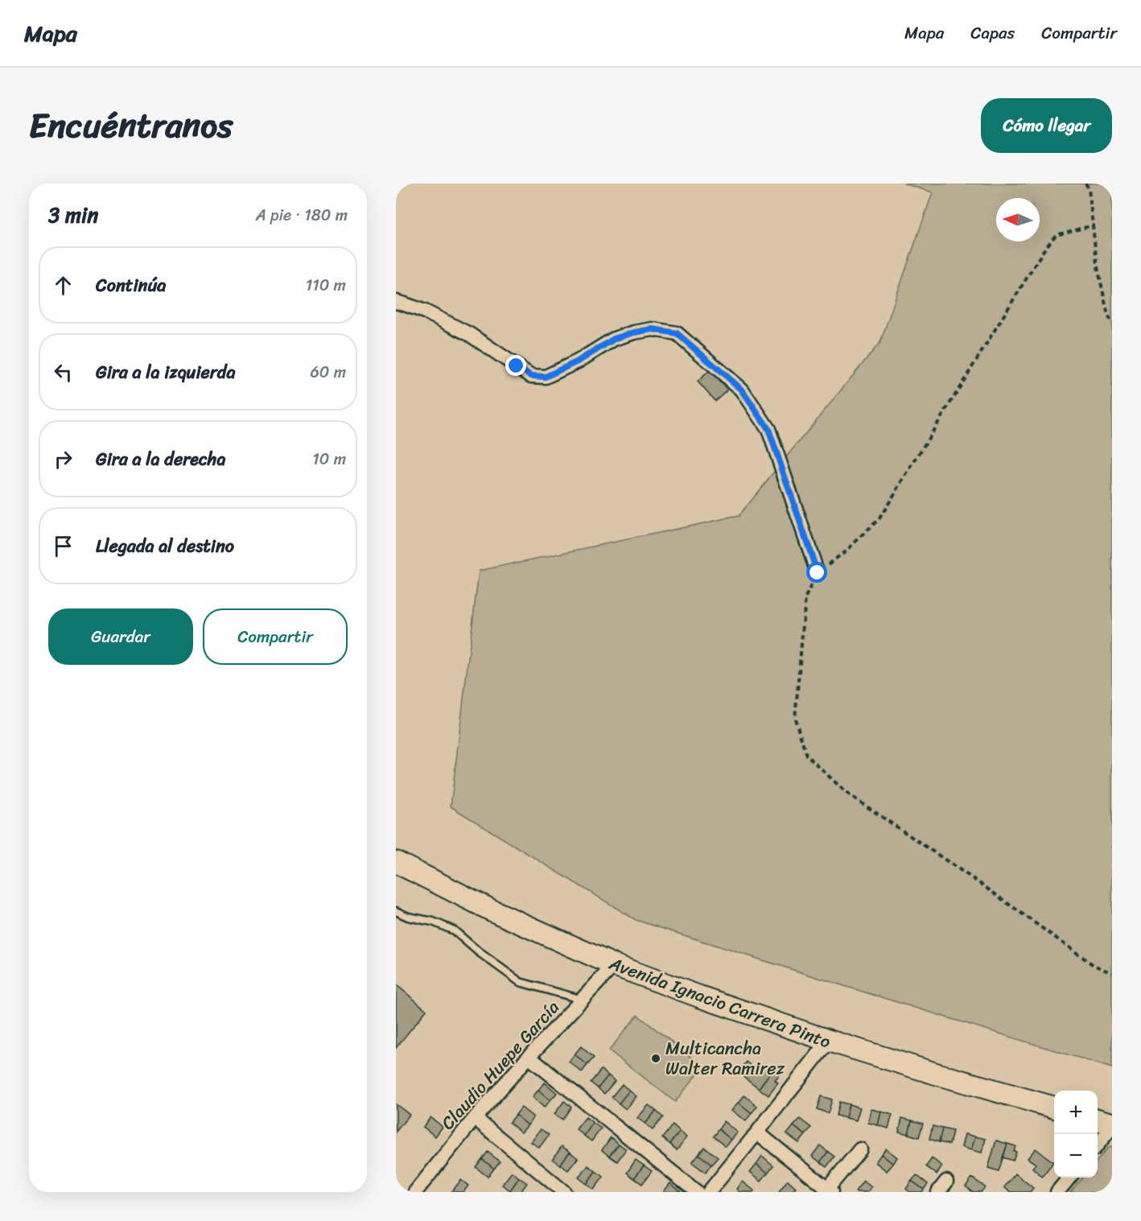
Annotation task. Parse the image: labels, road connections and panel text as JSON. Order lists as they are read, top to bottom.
{
  "streets": {
    "main road": ["Avenida Ignacio Carrera Pinto"],
    "street": ["Claudio Huepe García"]
  },
  "crossings": [
    ["Avenida Ignacio Carrera Pinto", "Claudio Huepe García"]
  ],
  "places": ["Multicancha Walter Ramirez"],
  "north": "left",
  "page": {
    "header": "Mapa",
    "nav": ["Mapa", "Capas", "Compartir"],
    "title": "Encuéntranos",
    "buttons": [
      "Cómo llegar",
      ["Guardar", "Compartir"]
    ],
    "heading": ["3 min", "A pie · 180 m"],
    "list": [
      ["Continúa", "110 m"],
      ["Gira a la izquierda", "60 m"],
      ["Gira a la derecha", "10 m"],
      "Llegada al destino"
    ],
    "map_buttons": ["+", "−"]
  }
}
